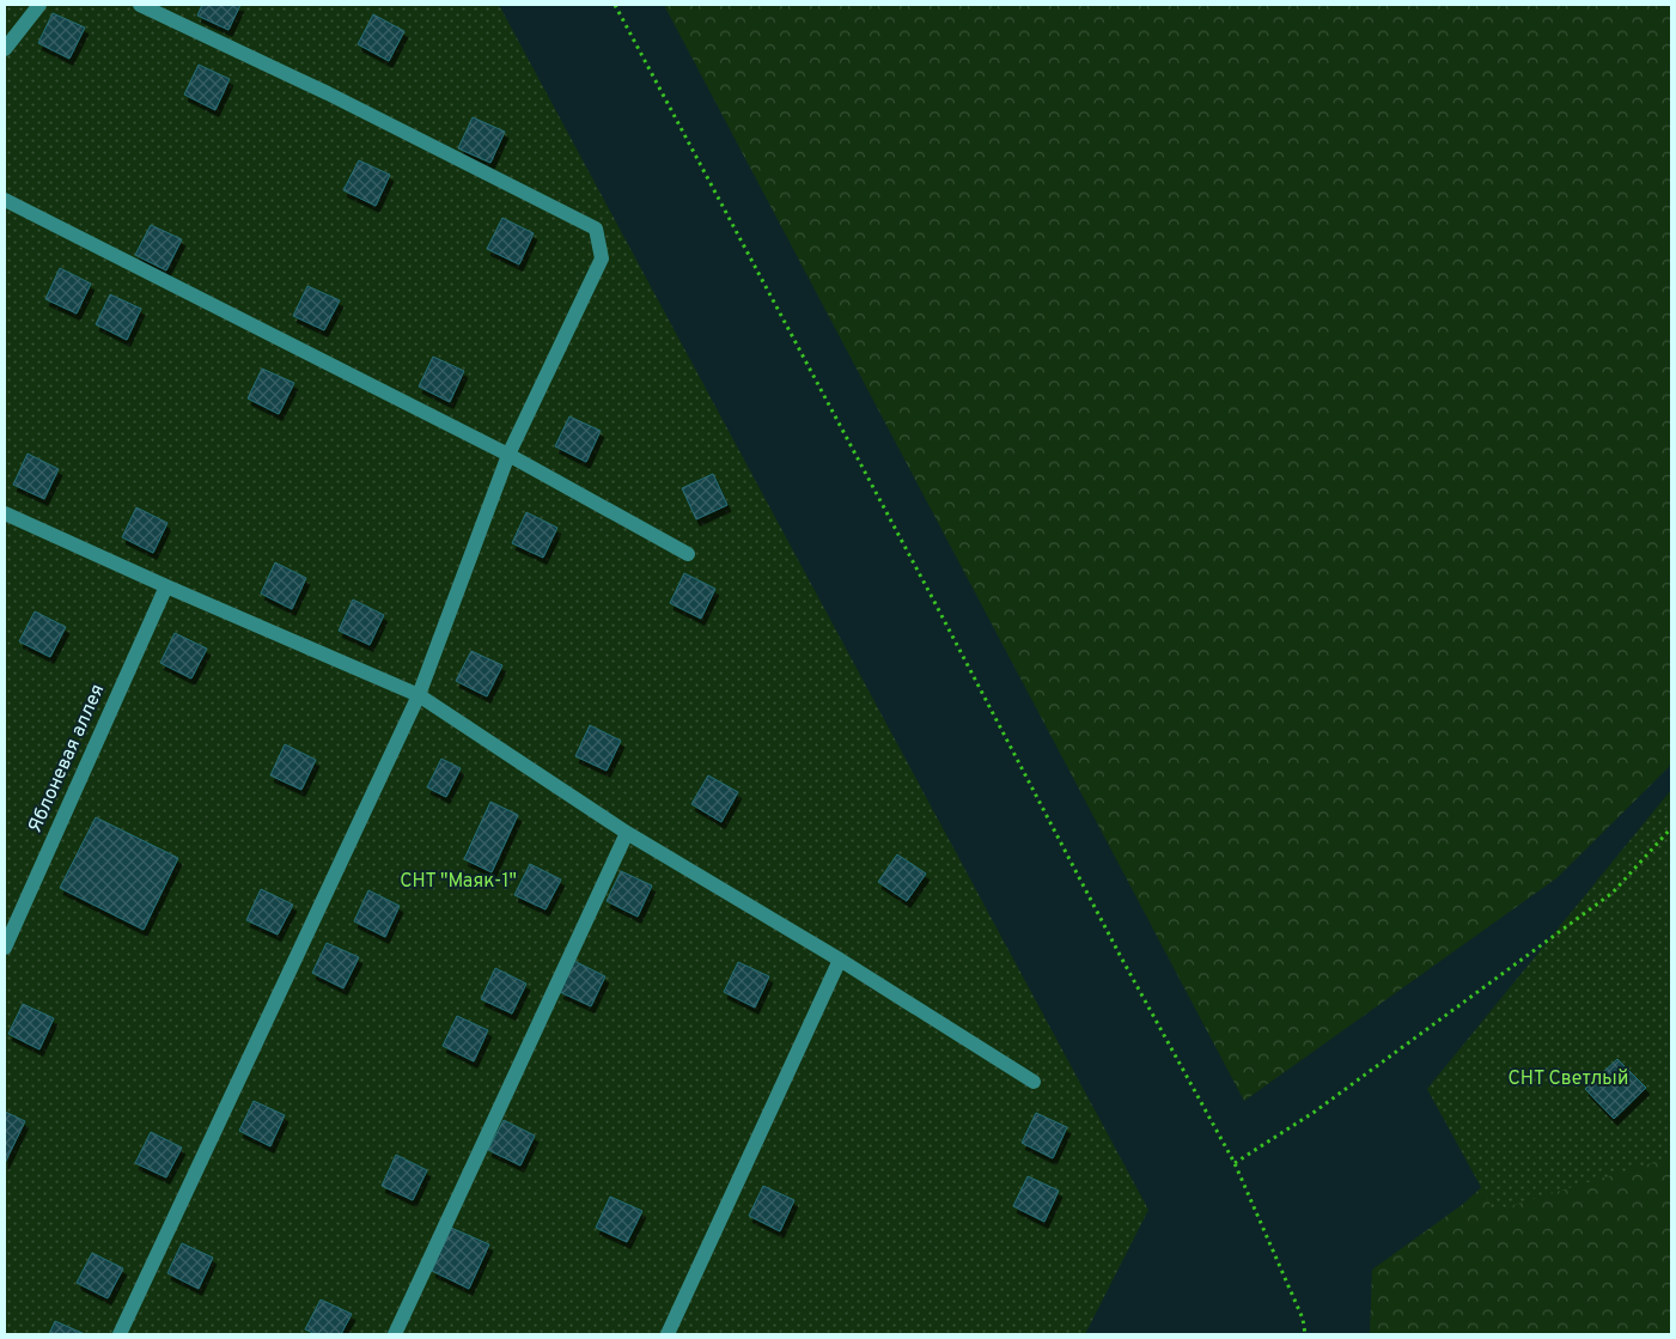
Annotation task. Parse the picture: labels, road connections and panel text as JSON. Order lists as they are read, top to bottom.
{
  "streets": {
    "lane": ["Яблоневая аллея"]
  },
  "parks": ["СНТ \"Маяк-1\"", "СНТ Светлый"]
}
